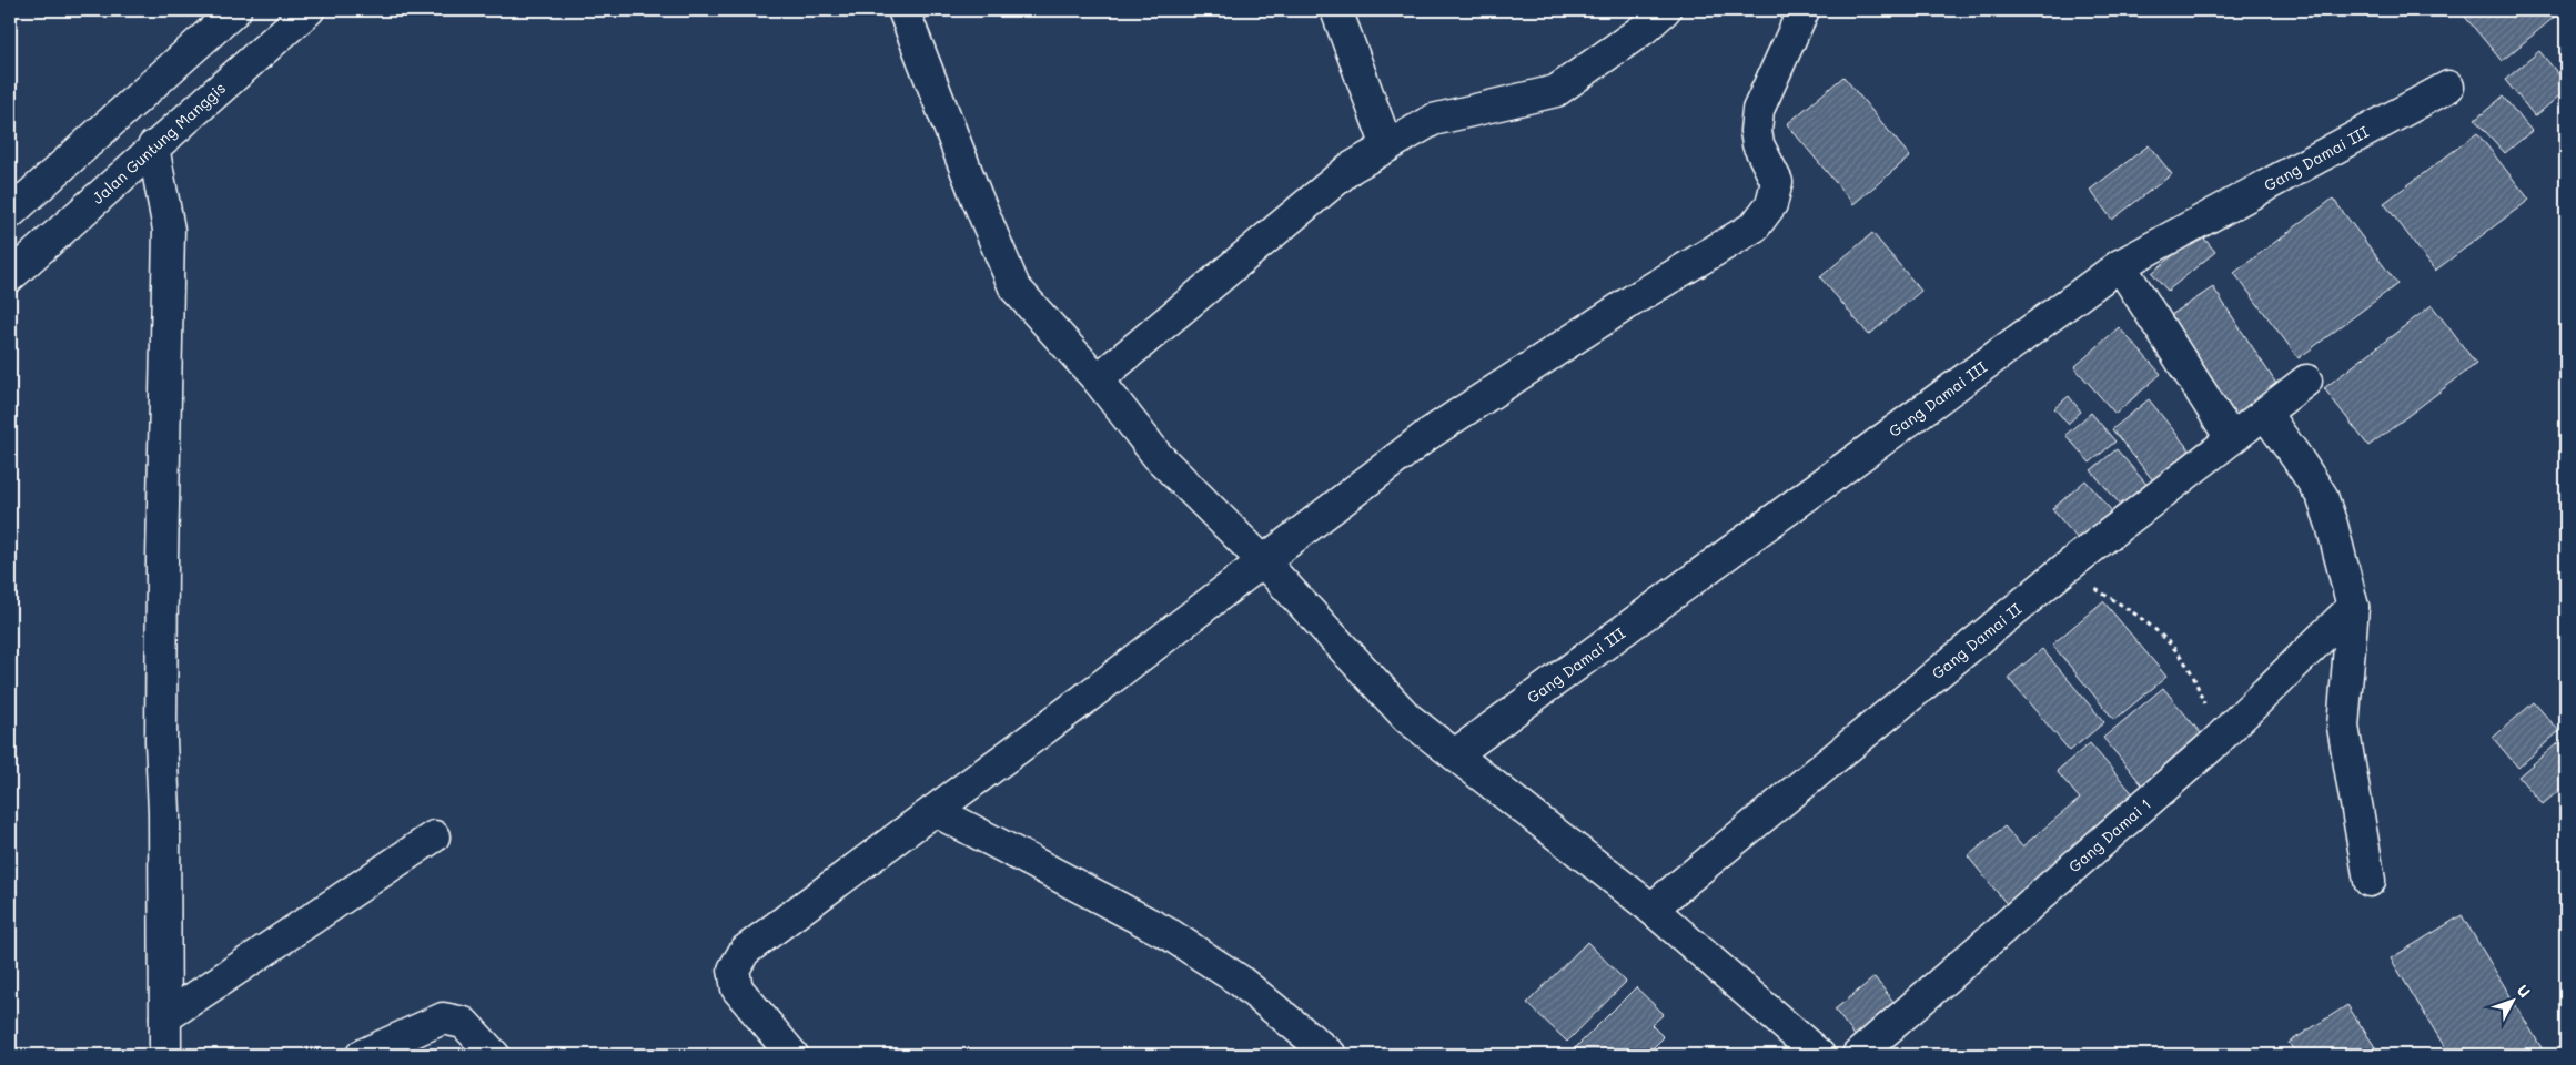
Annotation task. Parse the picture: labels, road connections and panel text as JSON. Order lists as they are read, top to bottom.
{
  "streets": {
    "street": [
      "Jalan Guntung Manggis",
      "Gang Damai III",
      "Gang Damai II",
      "Gang Damai 1"
    ]
  },
  "north": "top right"
}
